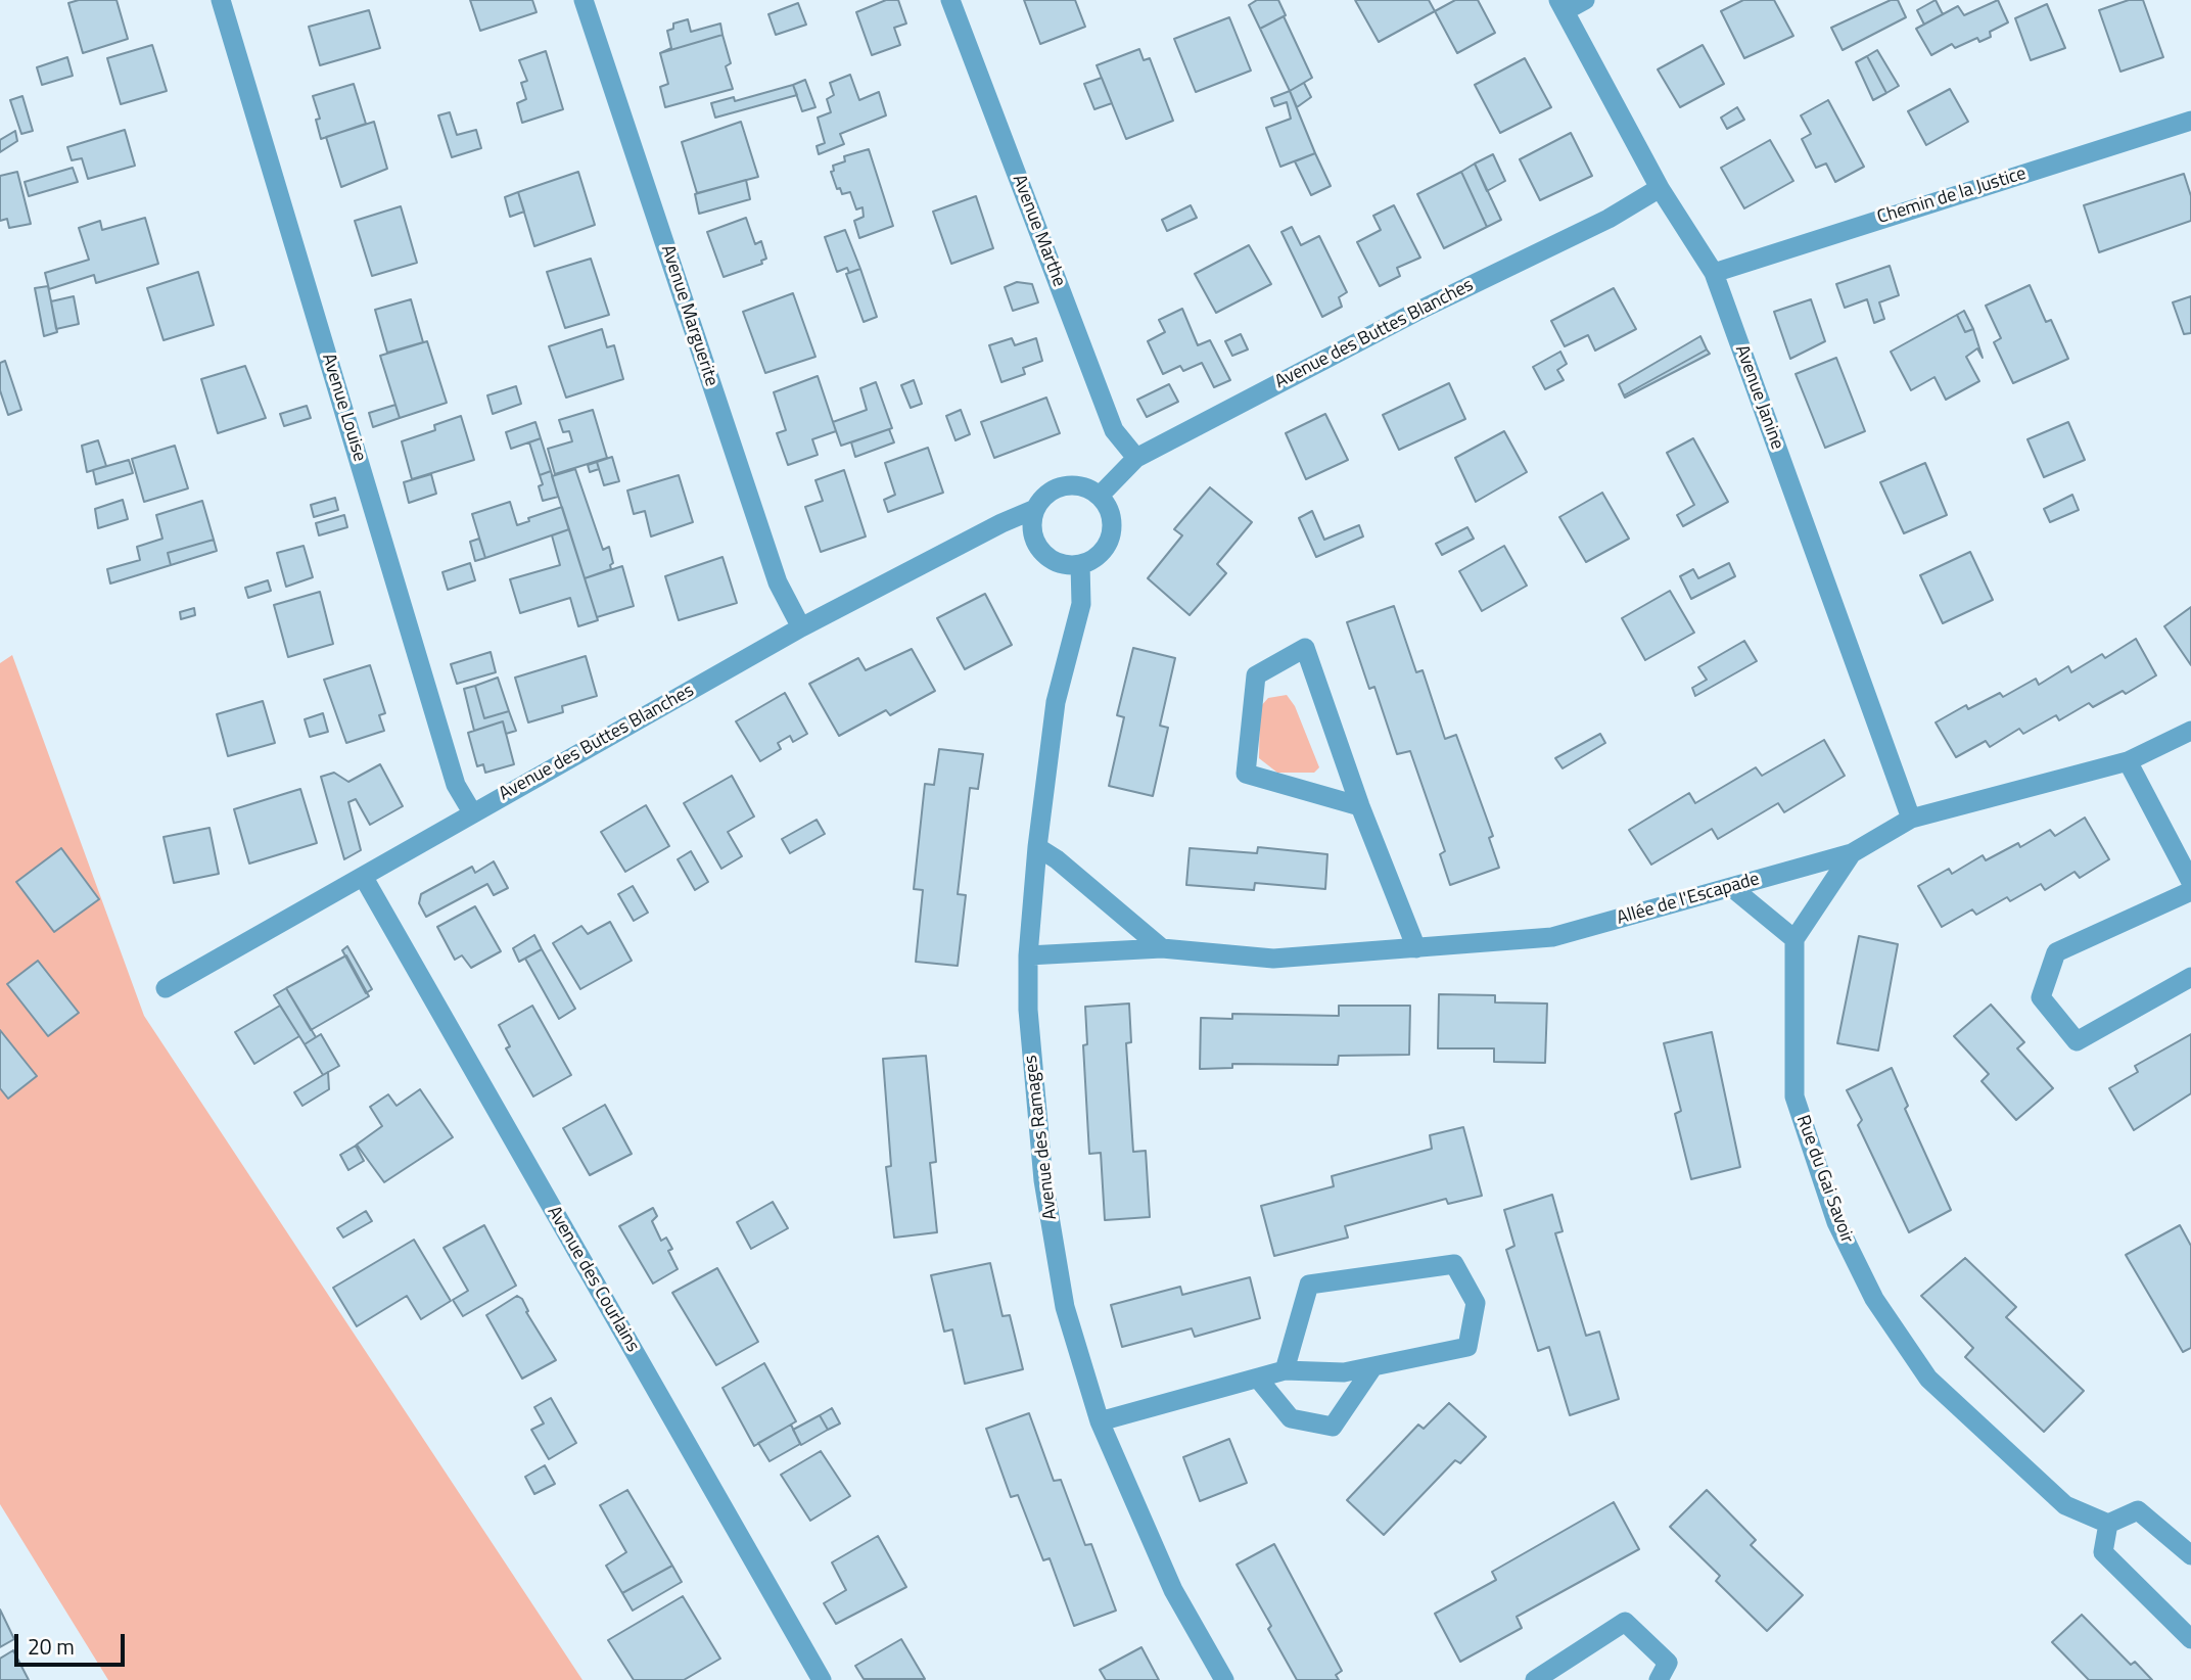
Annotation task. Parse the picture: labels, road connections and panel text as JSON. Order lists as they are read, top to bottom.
{
  "streets": {
    "street": [
      "Chemin de la Justice",
      "Avenue Marthe",
      "Avenue Marguerite",
      "Avenue des Buttes Blanches",
      "Avenue Janine",
      "Avenue Louise",
      "Allée de l'Escapade",
      "Avenue des Ramages",
      "Rue du Gai Savoir",
      "Avenue des Courlains"
    ]
  },
  "crossings": [
    ["Chemin de la Justice", "Avenue Janine"],
    ["Avenue Marthe", "Avenue des Buttes Blanches"],
    ["Avenue Marguerite", "Avenue des Buttes Blanches"],
    ["Avenue des Buttes Blanches", "Avenue Janine"],
    ["Avenue des Buttes Blanches", "Avenue Louise"],
    ["Avenue des Buttes Blanches", "Avenue des Ramages"],
    ["Avenue des Buttes Blanches", "Avenue des Courlains"],
    ["Avenue Janine", "Allée de l'Escapade"],
    ["Allée de l'Escapade", "Avenue des Ramages"]
  ],
  "scale_bar": "20 m"
}
